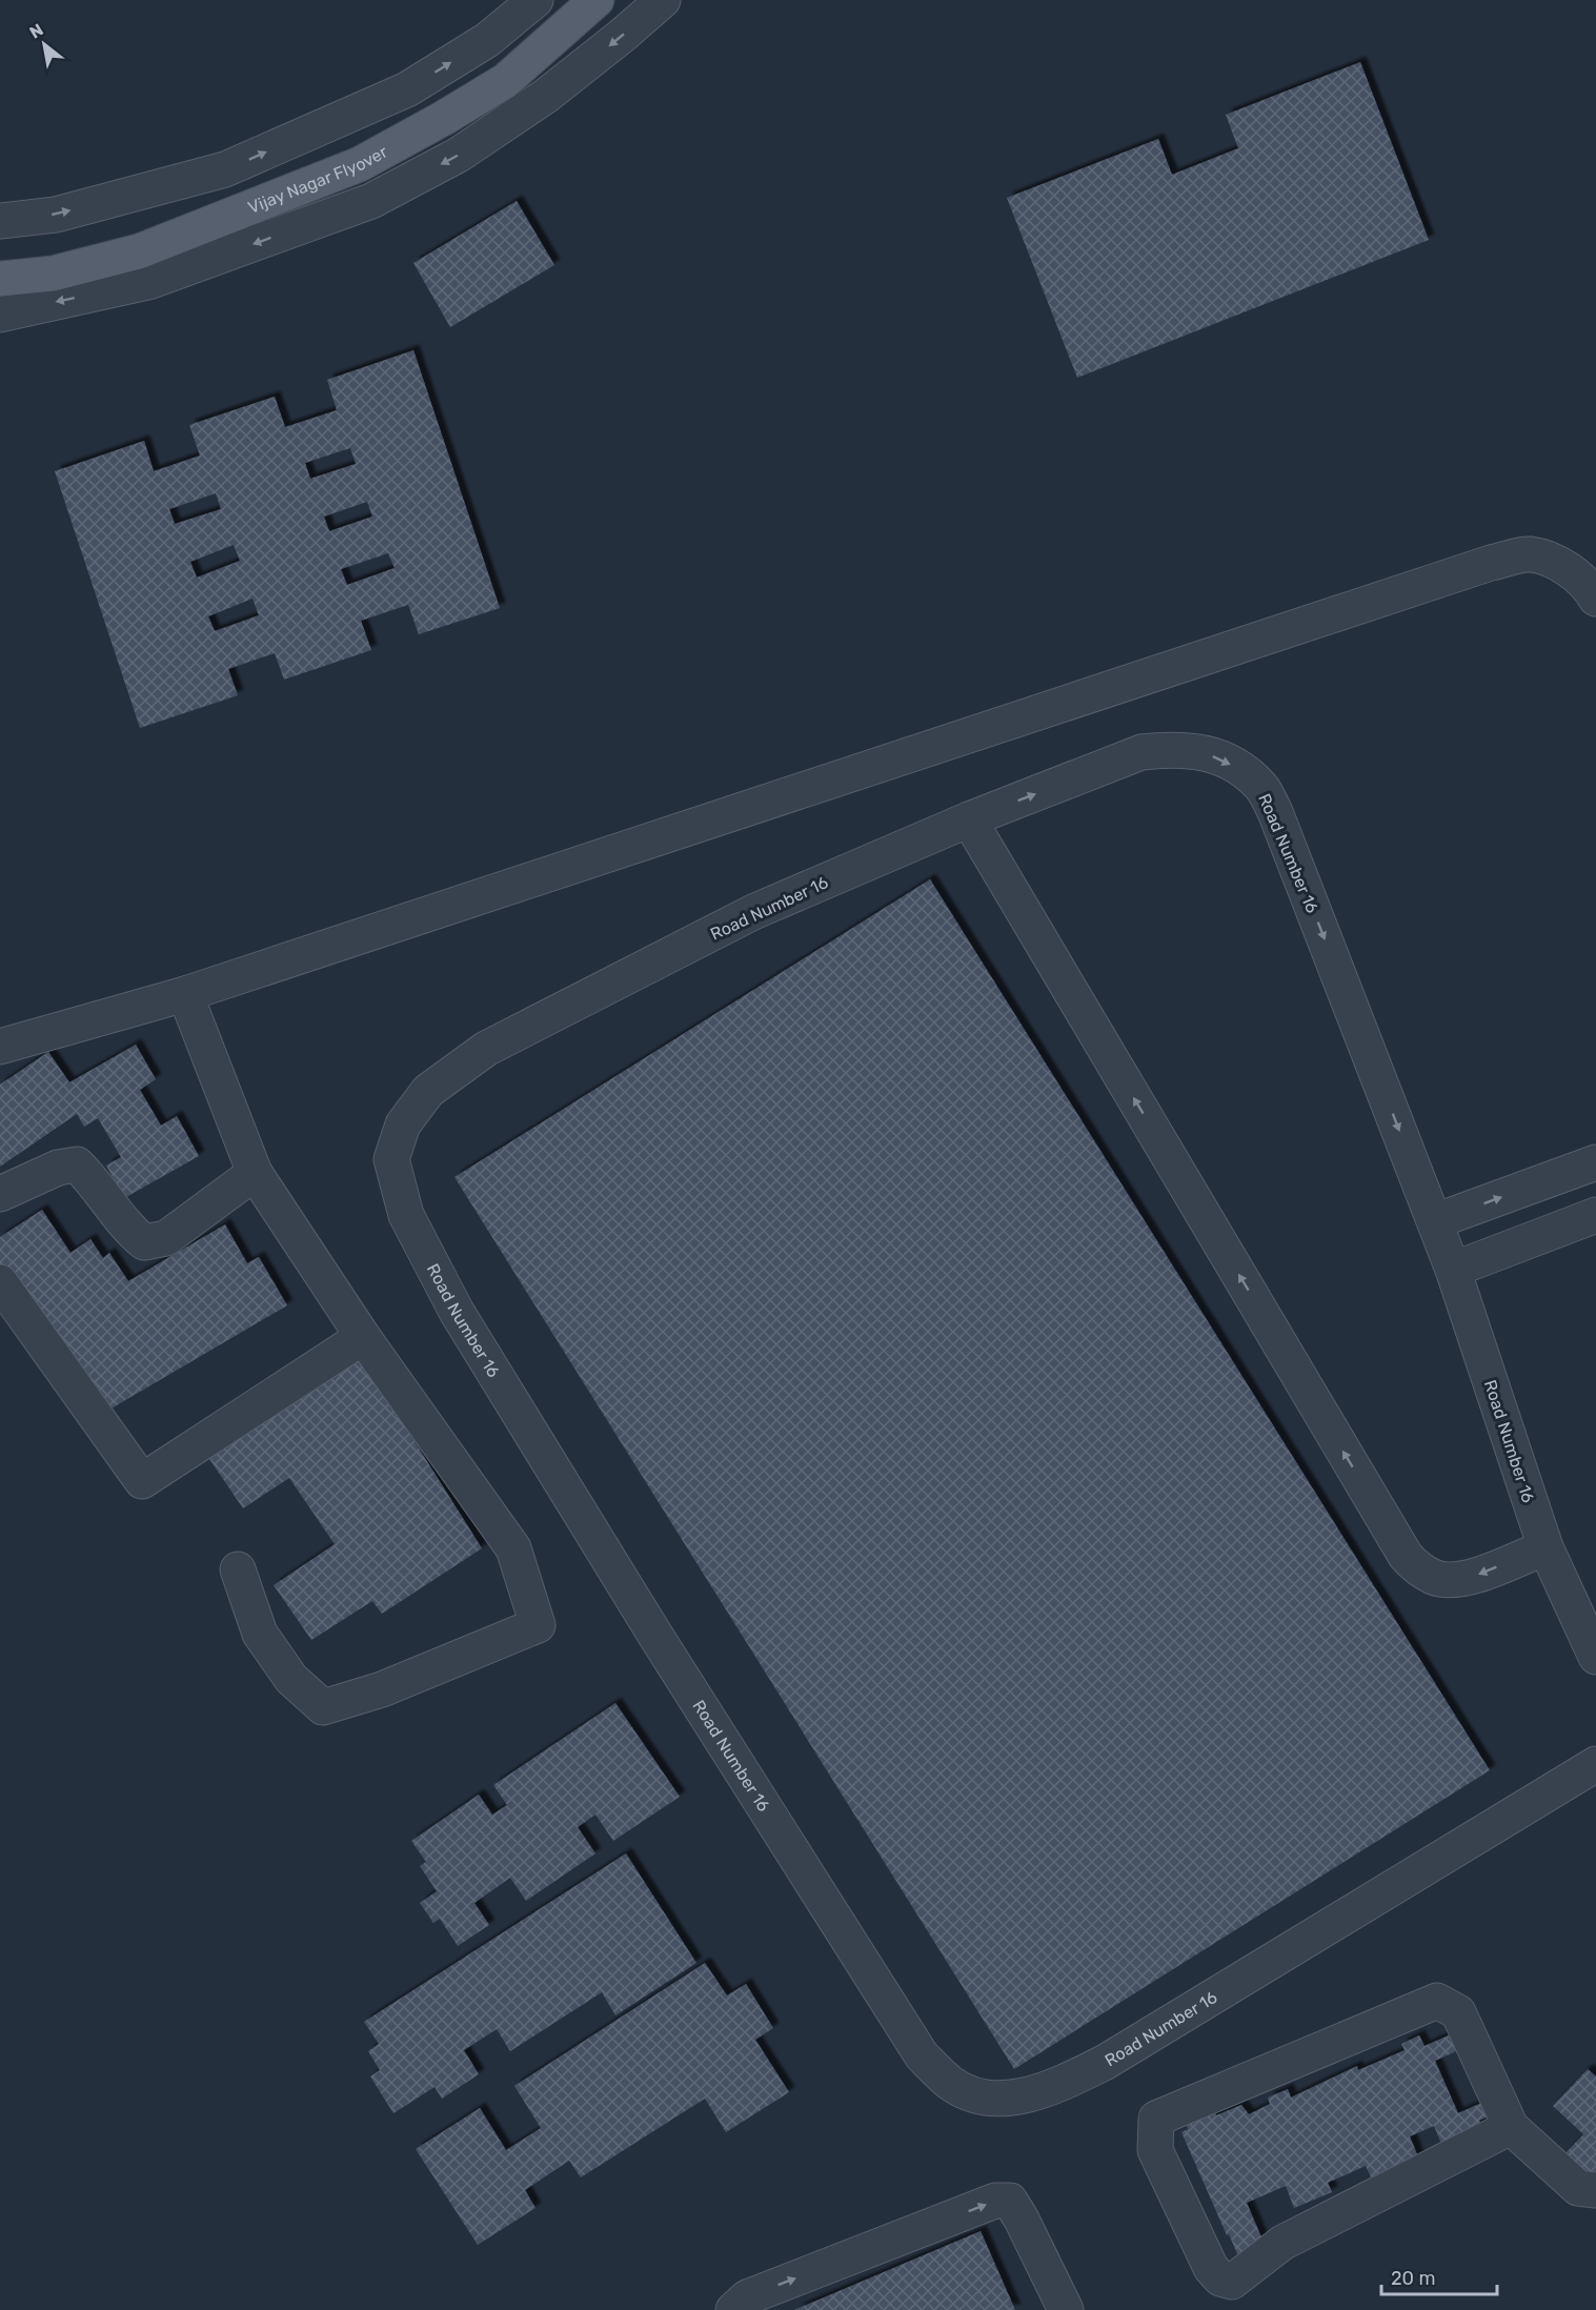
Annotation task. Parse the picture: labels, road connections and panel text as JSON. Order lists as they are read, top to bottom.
{
  "streets": {
    "main road": ["Vijay Nagar Flyover"],
    "street": ["Road Number 16"]
  },
  "scale_bar": "20 m",
  "north": "top left"
}
